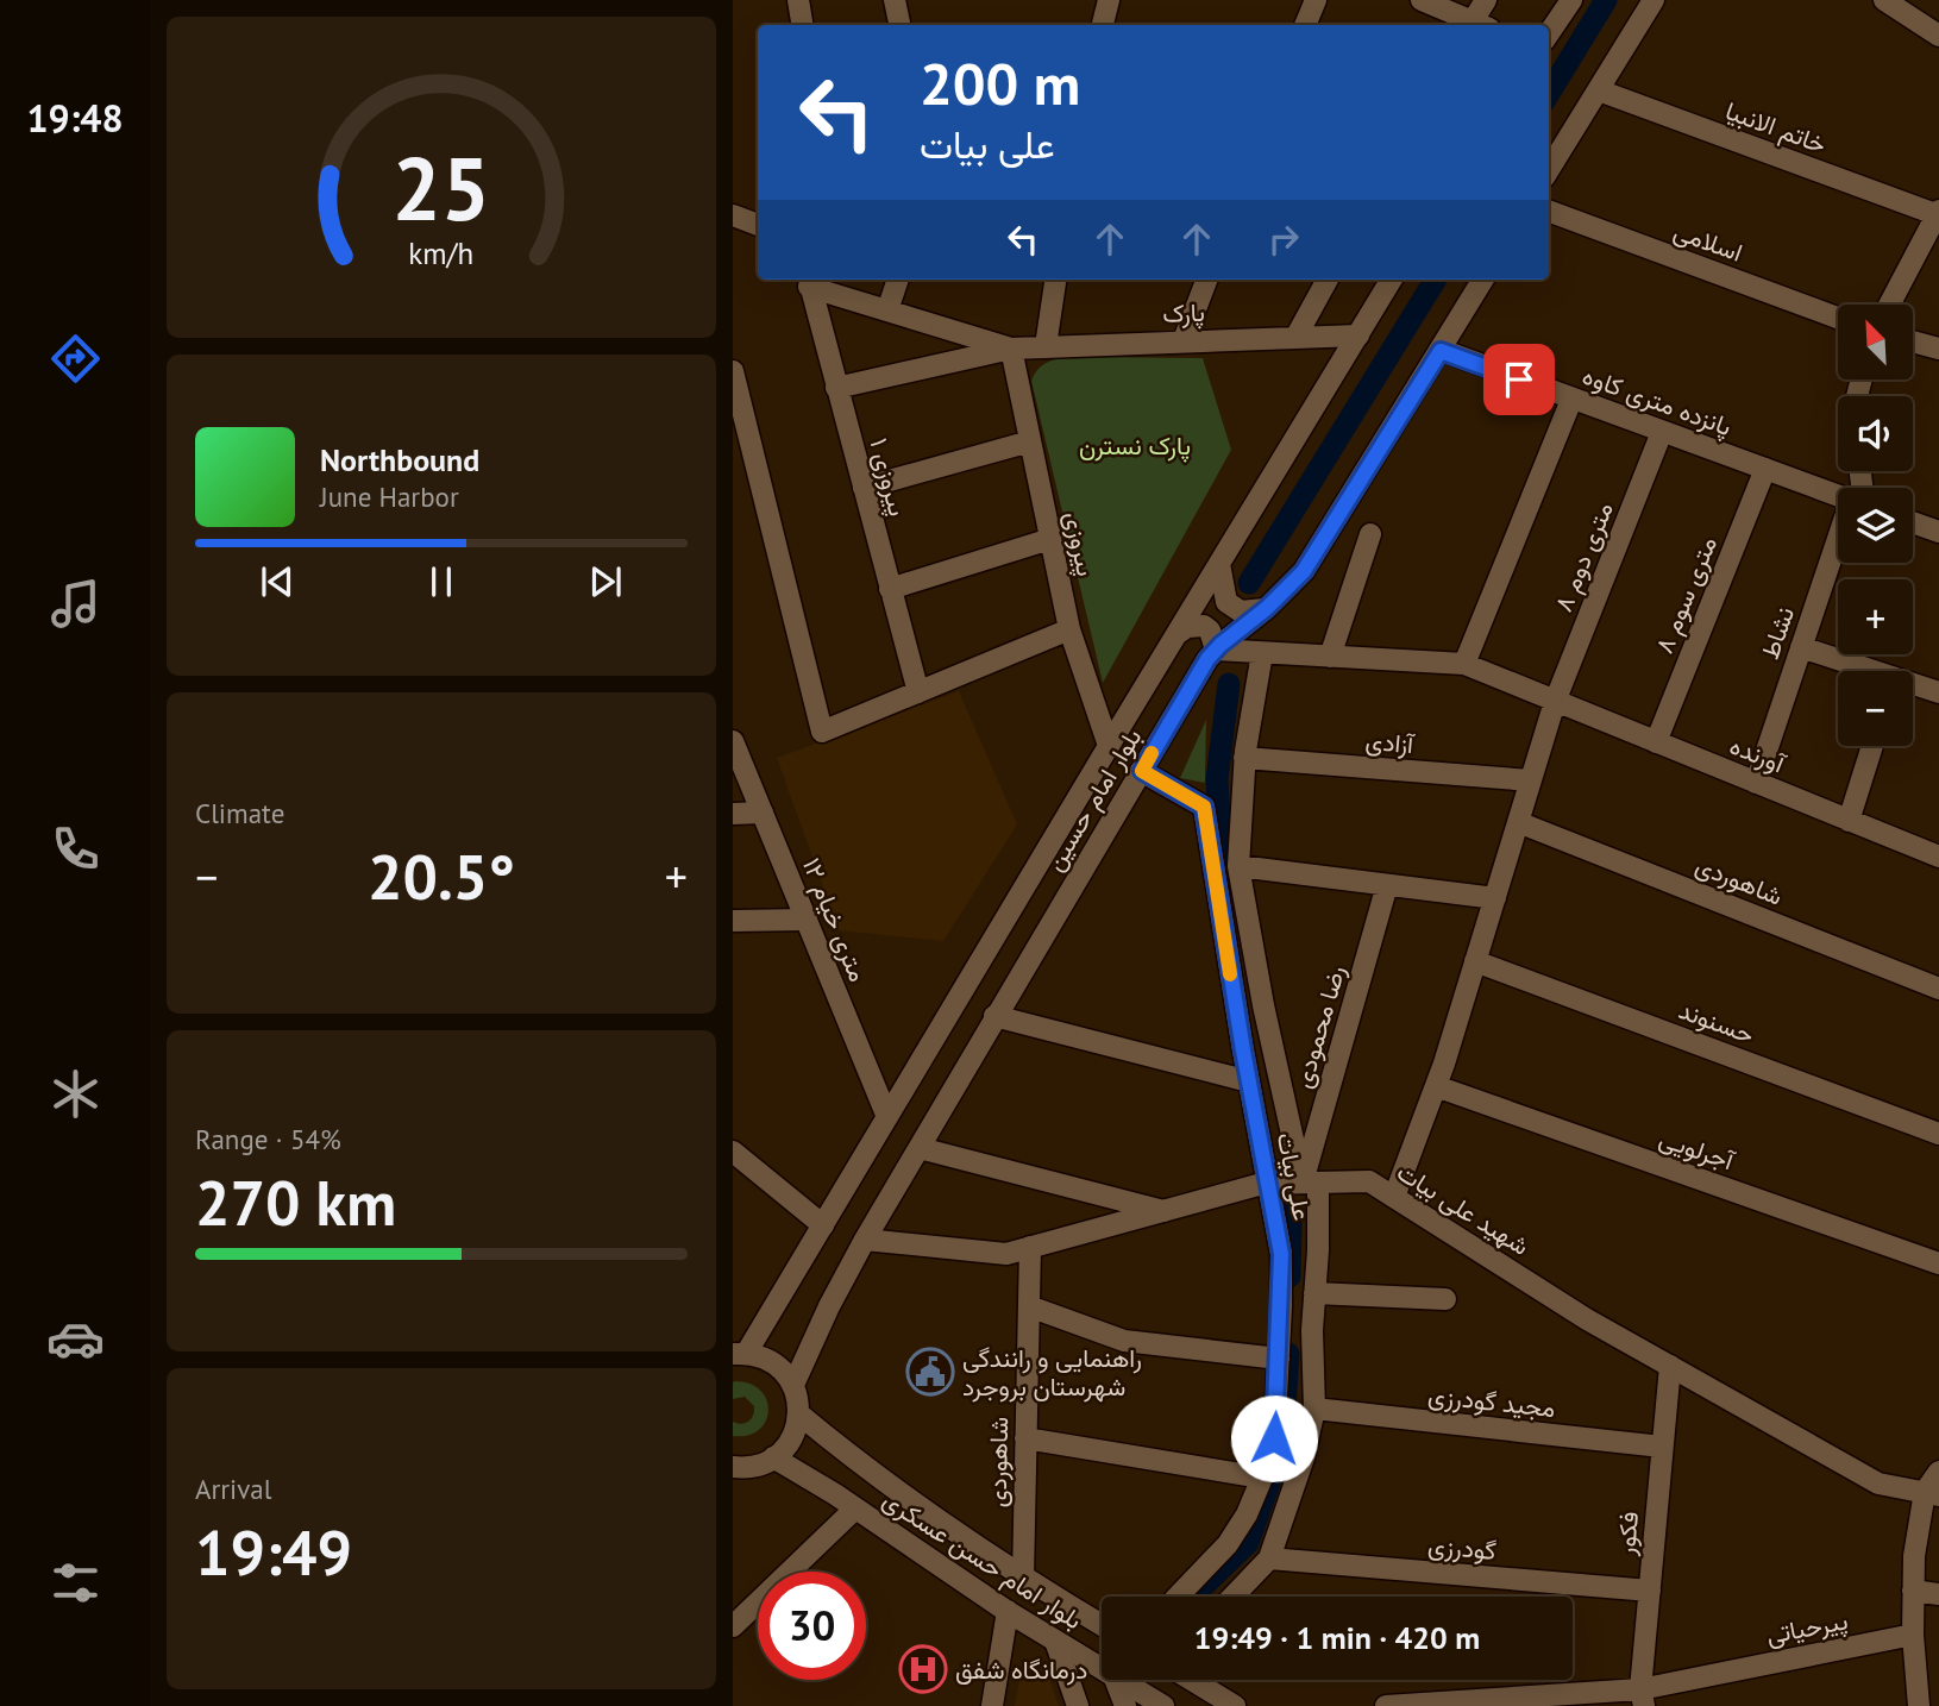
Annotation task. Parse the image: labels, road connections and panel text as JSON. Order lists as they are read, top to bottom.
{
  "streets": {
    "street": [
      "خاتم الانبیا",
      "اسلامی",
      "پارک",
      "پانزده متری کاوه",
      "پیروزی ۱",
      "پیروزی",
      "۸ متری دوم",
      "۸ متری سوم",
      "نشاط",
      "آزادی",
      "آورنده",
      "بلوار امام حسین",
      "شاهوردی",
      "۱۲ متری خیام",
      "حسنوند",
      "رضا محمودی",
      "آجرلویی",
      "علی بیات",
      "شهید علی بیات",
      "مجید گودرزی",
      "فکور",
      "گودرزی",
      "بلوار امام حسن عسکری",
      "پیرحیاتی"
    ]
  },
  "crossings": [
    ["پارک", "پیروزی"],
    ["پارک", "بلوار امام حسین"],
    ["پانزده متری کاوه", "۸ متری دوم"],
    ["پانزده متری کاوه", "۸ متری سوم"],
    ["پانزده متری کاوه", "بلوار امام حسین"],
    ["پیروزی", "بلوار امام حسین"],
    ["۸ متری دوم", "آورنده"],
    ["۸ متری سوم", "آورنده"],
    ["نشاط", "آورنده"],
    ["آزادی", "علی بیات"],
    ["آورنده", "بلوار امام حسین"],
    ["آورنده", "علی بیات"],
    ["بلوار امام حسین", "۱۲ متری خیام"],
    ["بلوار امام حسین", "علی بیات"],
    ["بلوار امام حسین", "شهید علی بیات"],
    ["شاهوردی", "شهید علی بیات"],
    ["شاهوردی", "بلوار امام حسن عسکری"],
    ["رضا محمودی", "علی بیات"],
    ["رضا محمودی", "شهید علی بیات"],
    ["علی بیات", "شهید علی بیات"],
    ["شهید علی بیات", "فکور"],
    ["مجید گودرزی", "فکور"],
    ["فکور", "گودرزی"],
    ["فکور", "پیرحیاتی"]
  ],
  "parks": ["پارک نسترن"],
  "places": {
    "public building": ["راهنمایی و رانندگی شهرستان بروجرد"],
    "hospital": ["درمانگاه شفق"]
  },
  "north": "top left",
  "page": {
    "tabs": "19:48",
    "turn": ["200 m", "علی بیات"],
    "map_buttons": ["+", "−"],
    "song": ["Northbound", "June Harbor"],
    "tile": [
      "Climate",
      ["Range · 54%", "270 km"],
      ["Arrival", "19:49"]
    ],
    "heat": ["−", "20.5°", "+"],
    "limit": "30",
    "trip": "19:49 · 1 min · 420 m",
    "gauge": ["25", "km/h"]
  }
}
